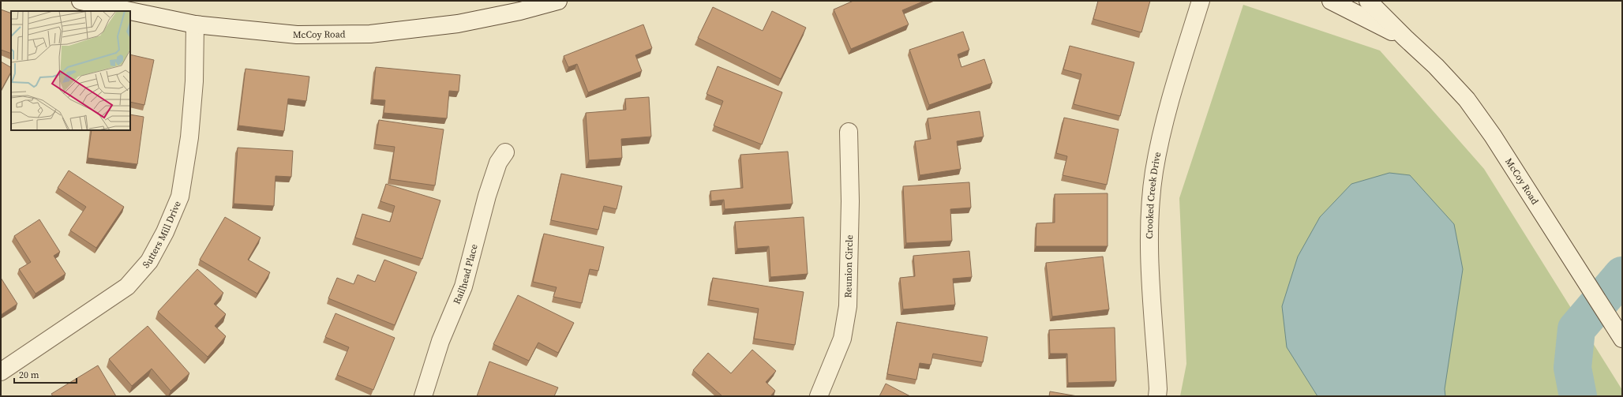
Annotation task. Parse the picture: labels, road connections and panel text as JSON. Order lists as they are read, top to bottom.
{
  "streets": {
    "street": [
      "McCoy Road",
      "Crooked Creek Drive",
      "Sutters Mill Drive",
      "Reunion Circle",
      "Railhead Place"
    ]
  },
  "crossings": [
    ["McCoy Road", "Sutters Mill Drive"]
  ],
  "scale_bar": "20 m"
}
